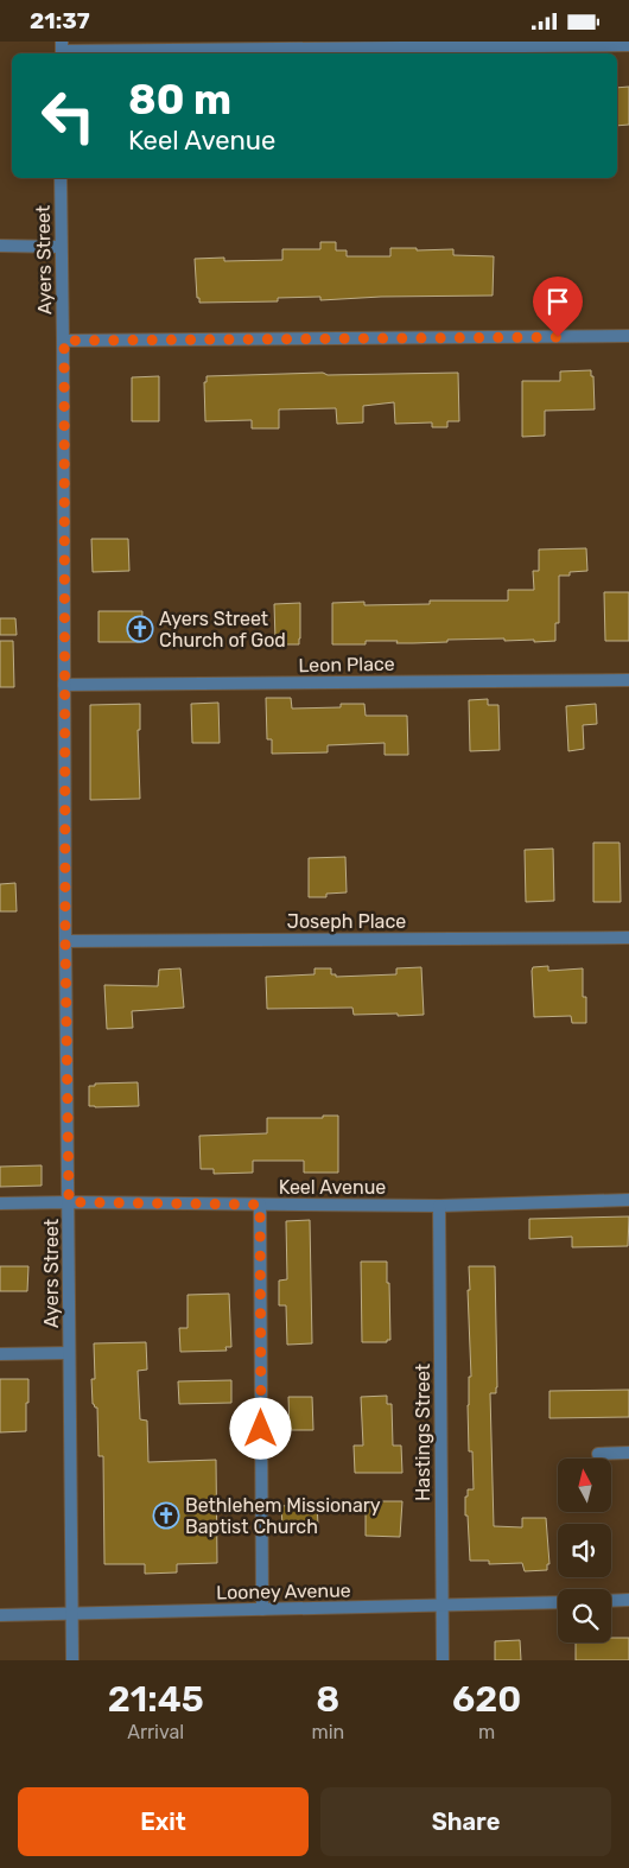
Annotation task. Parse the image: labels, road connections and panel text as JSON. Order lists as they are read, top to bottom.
{
  "streets": {
    "street": [
      "Ayers Street",
      "Leon Place",
      "Joseph Place",
      "Keel Avenue",
      "Hastings Street",
      "Looney Avenue"
    ]
  },
  "crossings": [
    ["Ayers Street", "Leon Place"],
    ["Ayers Street", "Joseph Place"],
    ["Ayers Street", "Keel Avenue"],
    ["Ayers Street", "Looney Avenue"],
    ["Keel Avenue", "Hastings Street"],
    ["Hastings Street", "Looney Avenue"]
  ],
  "places": {
    "church": ["Ayers Street Church of God", "Bethlehem Missionary Baptist Church"]
  },
  "north": "top",
  "page": {
    "status": "21:37",
    "turn": ["80 m", "Keel Avenue"],
    "eta": [
      "21:45",
      "Arrival",
      "8",
      "min",
      "620",
      "m"
    ],
    "buttons": ["Exit", "Share"]
  }
}
